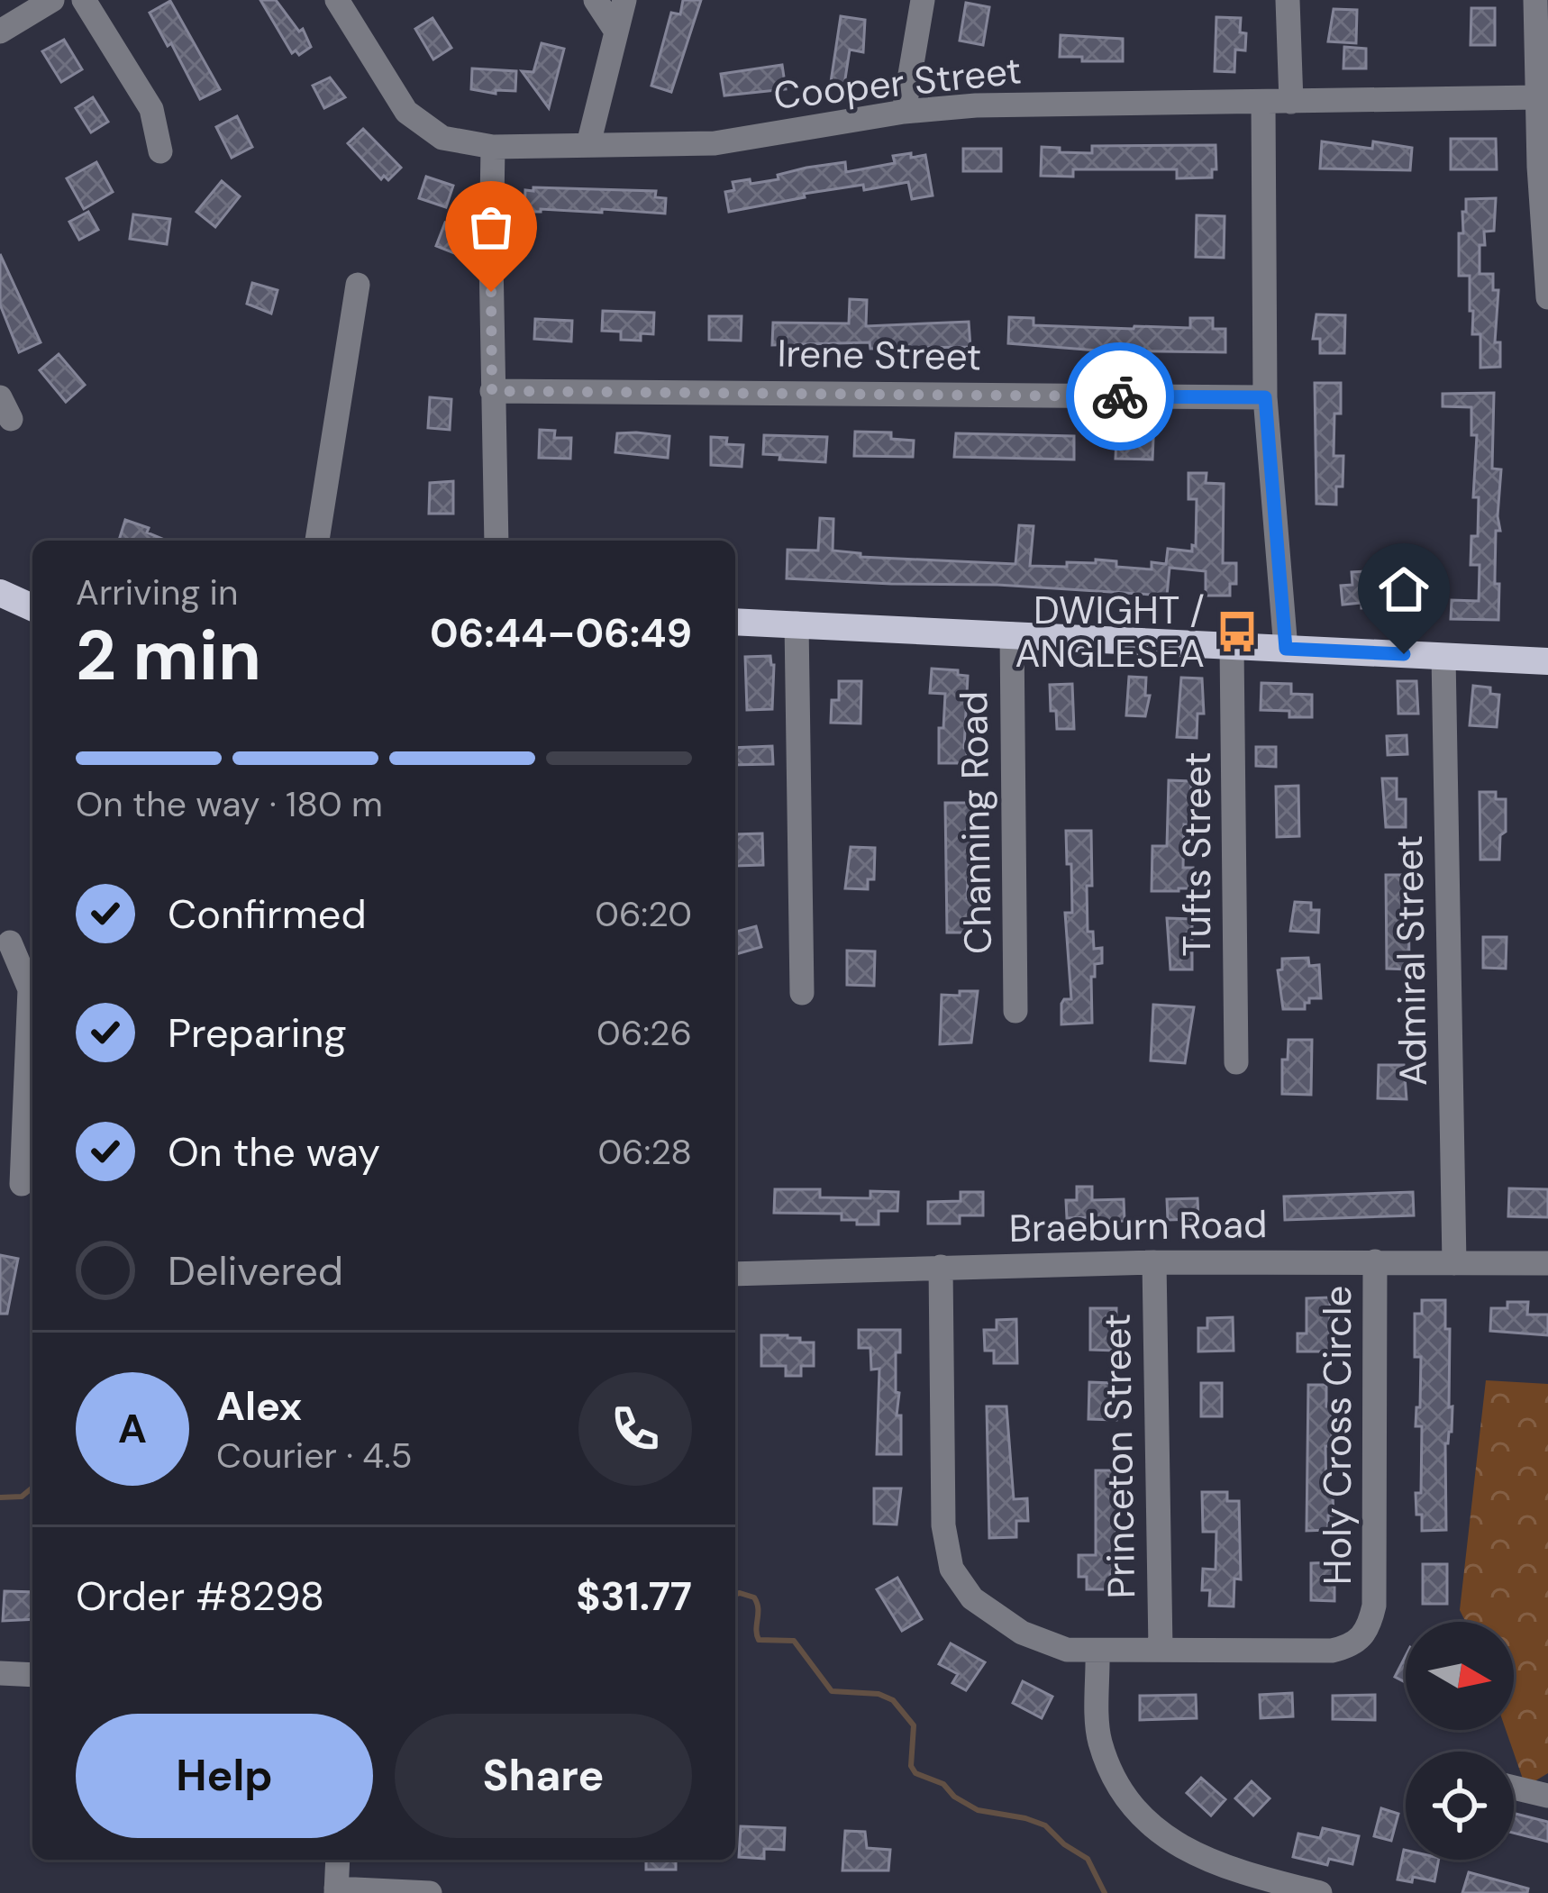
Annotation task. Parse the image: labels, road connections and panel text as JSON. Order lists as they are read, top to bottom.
{
  "streets": {
    "street": [
      "Cooper Street",
      "Irene Street",
      "Channing Road",
      "Tufts Street",
      "Admiral Street",
      "Braeburn Road",
      "Holy Cross Circle",
      "Princeton Street"
    ]
  },
  "crossings": [
    ["Admiral Street", "Braeburn Road"],
    ["Braeburn Road", "Holy Cross Circle"],
    ["Braeburn Road", "Princeton Street"],
    ["Holy Cross Circle", "Princeton Street"]
  ],
  "places": {
    "bus stop": ["DWIGHT / ANGLESEA"]
  },
  "north": "right",
  "page": {
    "heading": ["2 min", "Arriving in", "06:44–06:49"],
    "panel": [
      "Alex",
      "Courier · 4.5",
      "Order #8298",
      "$31.77"
    ],
    "bar": "On the way · 180 m",
    "list": [
      ["Confirmed", "06:20"],
      ["Preparing", "06:26"],
      ["On the way", "06:28"],
      "Delivered"
    ],
    "round": "A",
    "buttons": ["Help", "Share"]
  }
}
